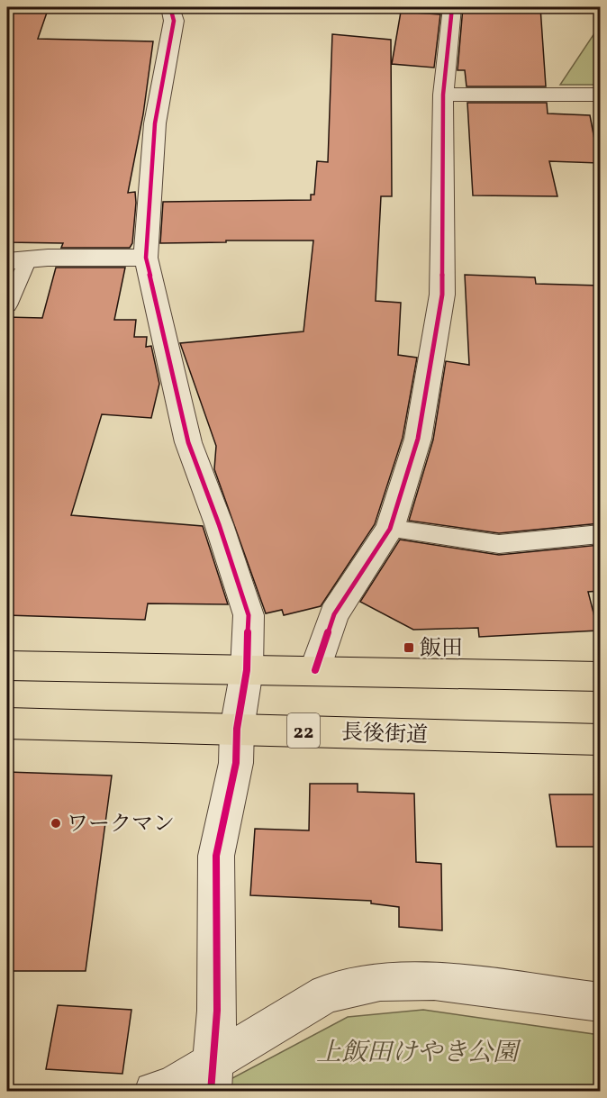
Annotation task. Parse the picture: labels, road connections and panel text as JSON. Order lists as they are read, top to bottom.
{
  "streets": {
    "main road": ["22", "長後街道"]
  },
  "parks": ["上飯田けやき公園"],
  "places": {
    "transit": ["飯田"],
    "other": ["ワークマン"]
  }
}
